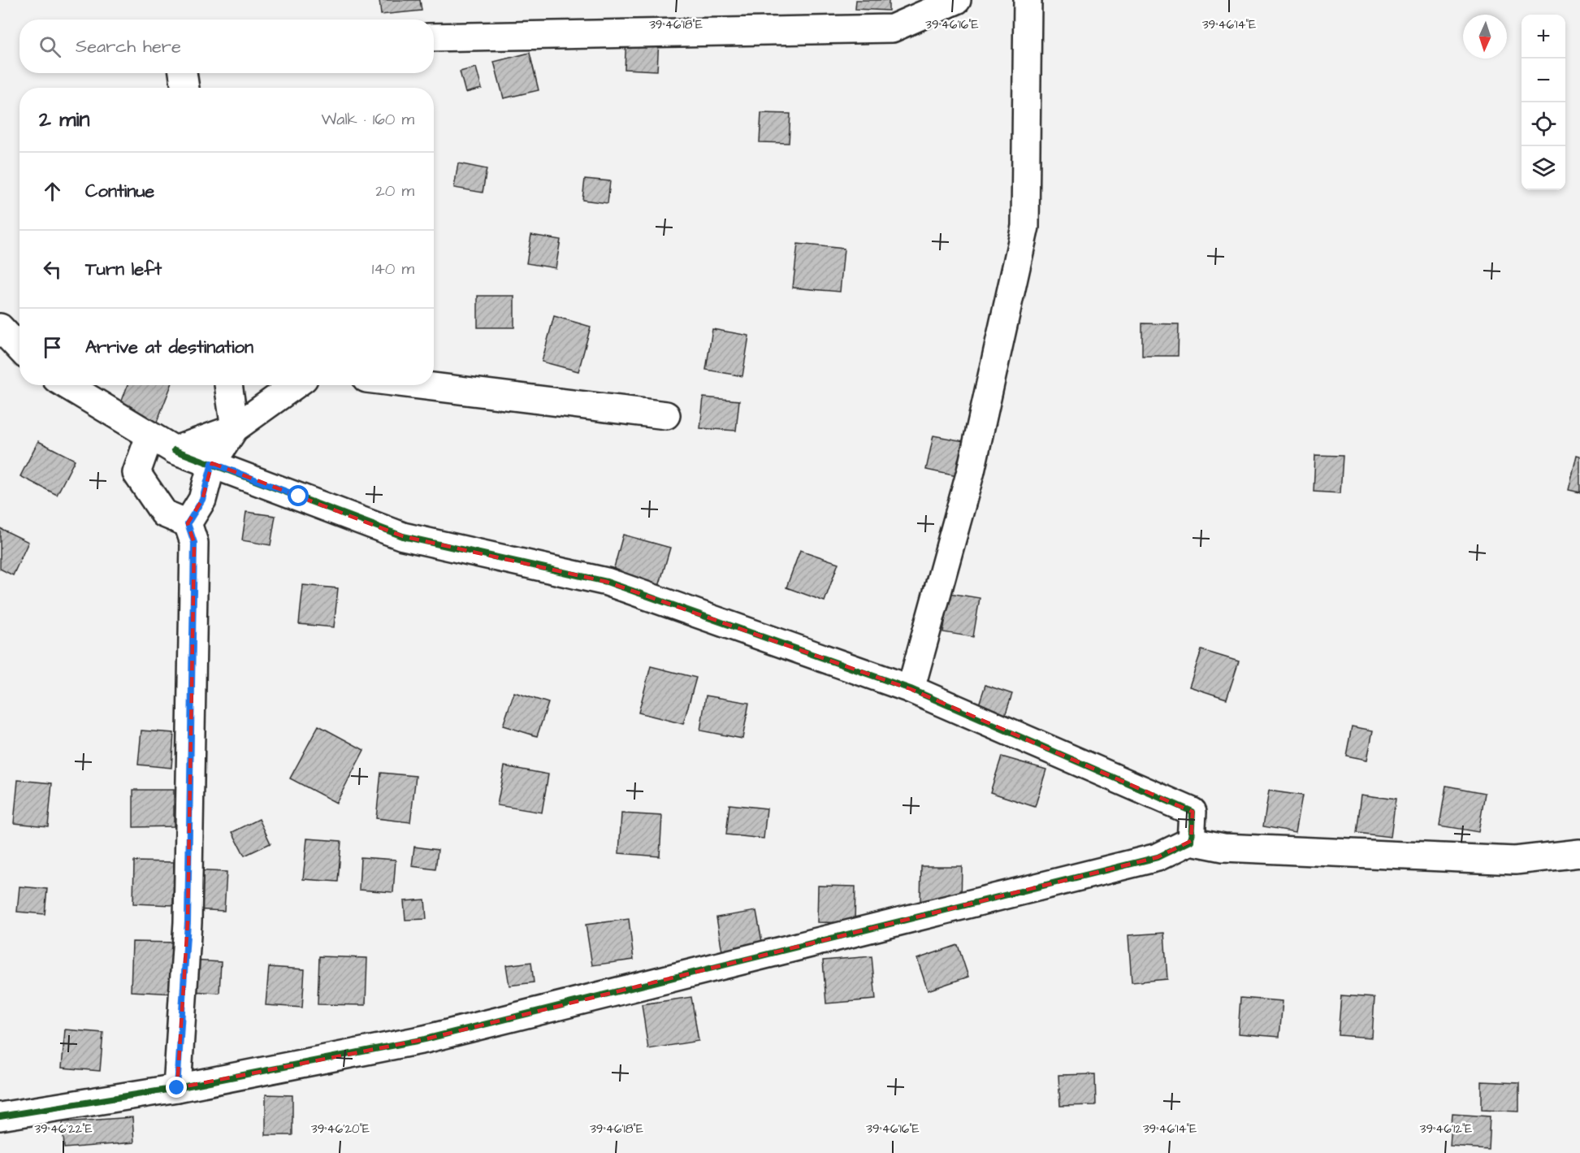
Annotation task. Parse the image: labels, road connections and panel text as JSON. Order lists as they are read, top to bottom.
{
  "north": "bottom",
  "page": {
    "map_buttons": ["+", "−"],
    "search": "Search here",
    "heading": ["2 min", "Walk · 160 m"],
    "list": [
      ["Continue", "20 m"],
      ["Turn left", "140 m"],
      "Arrive at destination"
    ]
  },
  "coordinates": [
    "39°46'18\"E",
    "39°46'16\"E",
    "39°46'14\"E",
    "39°46'22\"E",
    "39°46'20\"E",
    "39°46'12\"E"
  ]
}
